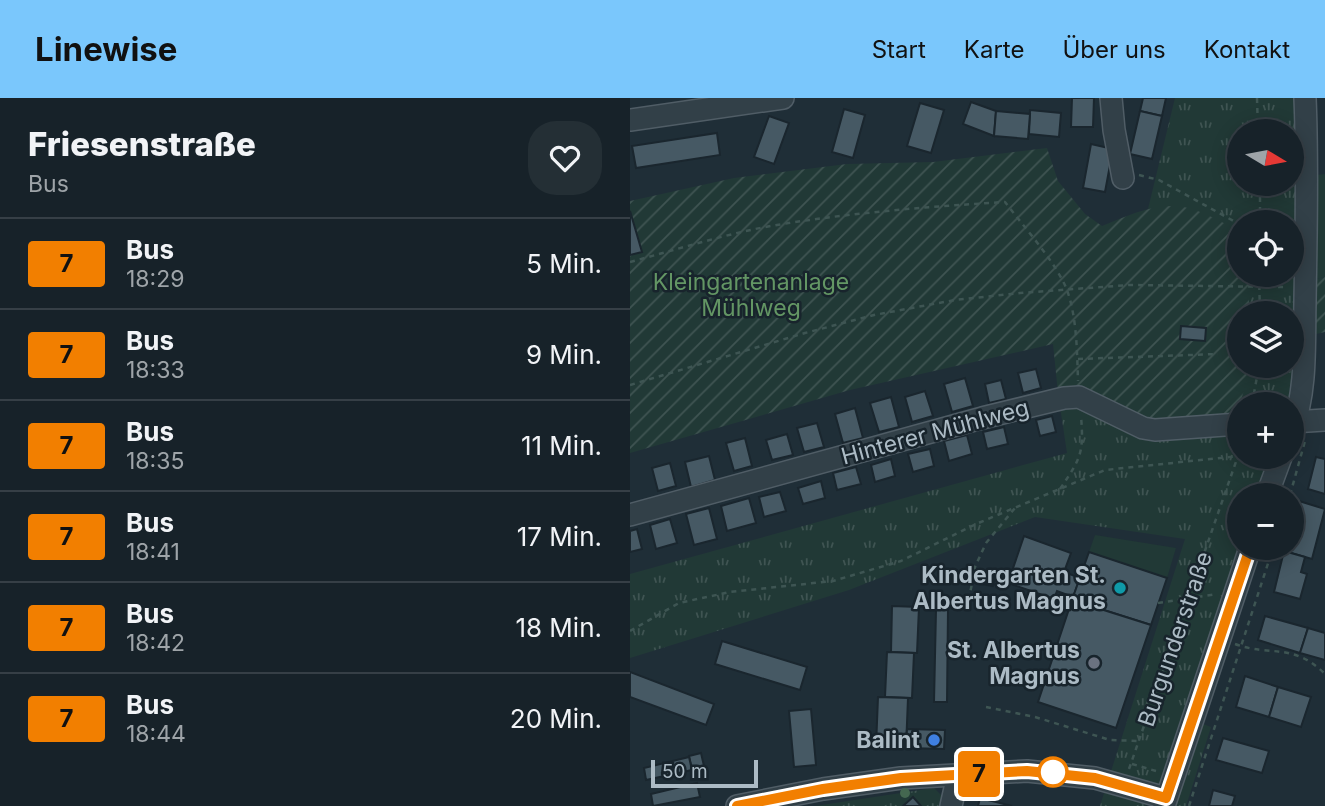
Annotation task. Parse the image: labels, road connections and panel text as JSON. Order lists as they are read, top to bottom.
{
  "streets": {
    "street": ["Hinterer Mühlweg", "Burgunderstraße"]
  },
  "parks": ["Kleingartenanlage Mühlweg"],
  "places": ["Kindergarten St. Albertus Magnus", "St. Albertus Magnus", "Balint"],
  "lines": ["bus line 7"],
  "scale_bar": "50 m",
  "north": "right",
  "page": {
    "header": "Linewise",
    "nav": [
      "Start",
      "Karte",
      "Über uns",
      "Kontakt"
    ],
    "heading": ["Friesenstraße", "Bus"],
    "on_map": "7",
    "map_buttons": ["+", "−"],
    "list": [
      {
        "mark": "7",
        "name": "Bus",
        "note": "18:29",
        "value": "5 Min."
      },
      {
        "mark": "7",
        "name": "Bus",
        "note": "18:33",
        "value": "9 Min."
      },
      {
        "mark": "7",
        "name": "Bus",
        "note": "18:35",
        "value": "11 Min."
      },
      {
        "mark": "7",
        "name": "Bus",
        "note": "18:41",
        "value": "17 Min."
      },
      {
        "mark": "7",
        "name": "Bus",
        "note": "18:42",
        "value": "18 Min."
      },
      {
        "mark": "7",
        "name": "Bus",
        "note": "18:44",
        "value": "20 Min."
      }
    ],
    "scale": "50 m"
  }
}
